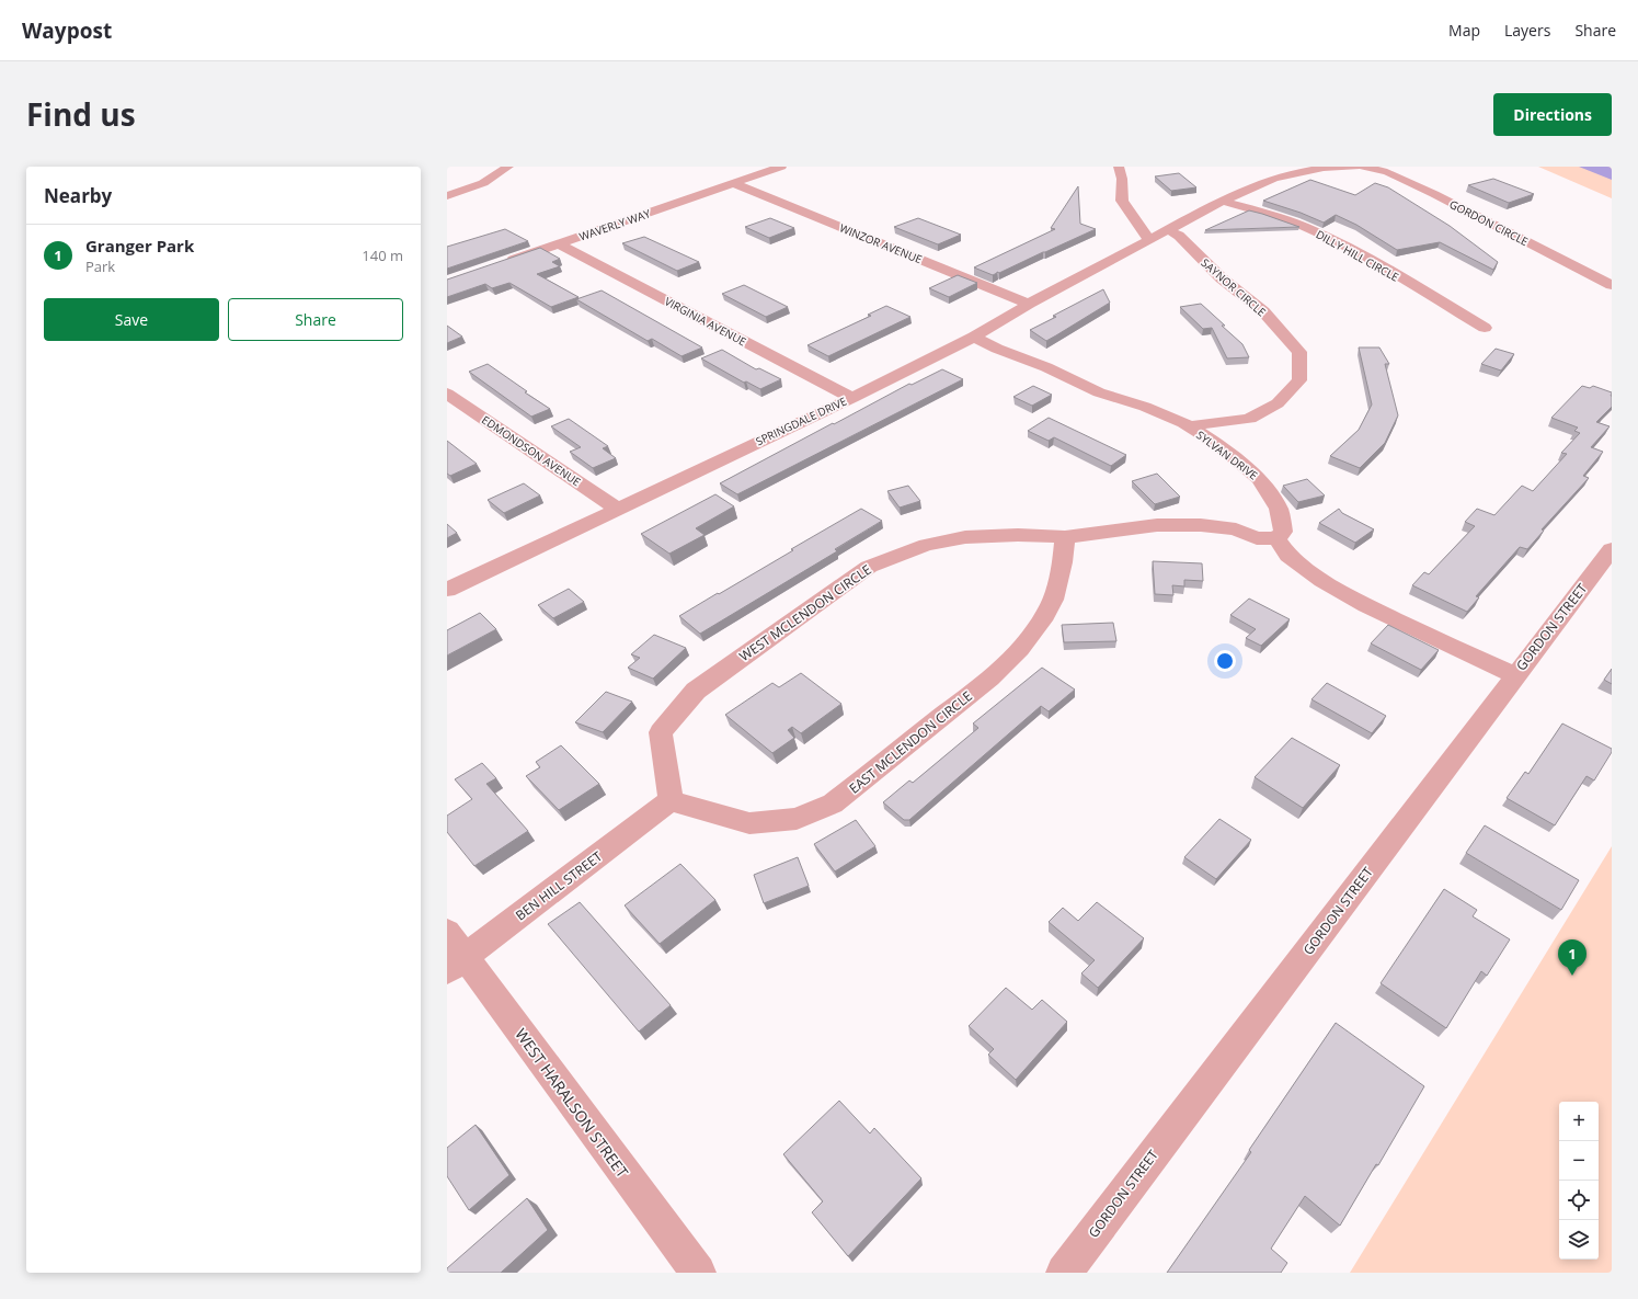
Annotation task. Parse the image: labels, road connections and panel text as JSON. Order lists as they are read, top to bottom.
{
  "streets": {
    "street": [
      "GORDON CIRCLE",
      "WAVERLY WAY",
      "WINZOR AVENUE",
      "DILLY HILL CIRCLE",
      "SAYNOR CIRCLE",
      "VIRGINIA AVENUE",
      "SPRINGDALE DRIVE",
      "EDMONDSON AVENUE",
      "SYLVAN DRIVE",
      "WEST MCLENDON CIRCLE",
      "GORDON STREET",
      "EAST MCLENDON CIRCLE",
      "BEN HILL STREET",
      "WEST HARALSON STREET"
    ]
  },
  "crossings": [
    ["WAVERLY WAY", "WINZOR AVENUE"],
    ["WAVERLY WAY", "VIRGINIA AVENUE"],
    ["WINZOR AVENUE", "SPRINGDALE DRIVE"],
    ["SAYNOR CIRCLE", "SYLVAN DRIVE"],
    ["VIRGINIA AVENUE", "SPRINGDALE DRIVE"],
    ["SPRINGDALE DRIVE", "EDMONDSON AVENUE"],
    ["SPRINGDALE DRIVE", "SYLVAN DRIVE"],
    ["SYLVAN DRIVE", "WEST MCLENDON CIRCLE"],
    ["WEST MCLENDON CIRCLE", "EAST MCLENDON CIRCLE"],
    ["WEST MCLENDON CIRCLE", "BEN HILL STREET"],
    ["EAST MCLENDON CIRCLE", "BEN HILL STREET"],
    ["BEN HILL STREET", "WEST HARALSON STREET"]
  ],
  "page": {
    "header": "Waypost",
    "nav": ["Map", "Layers", "Share"],
    "title": "Find us",
    "buttons": [
      "Directions",
      ["Save", "Share"]
    ],
    "heading": "Nearby",
    "list": [
      {
        "mark": "1",
        "name": "Granger Park",
        "note": "Park",
        "value": "140 m"
      }
    ],
    "pins": "1",
    "map_buttons": ["+", "−"]
  }
}
